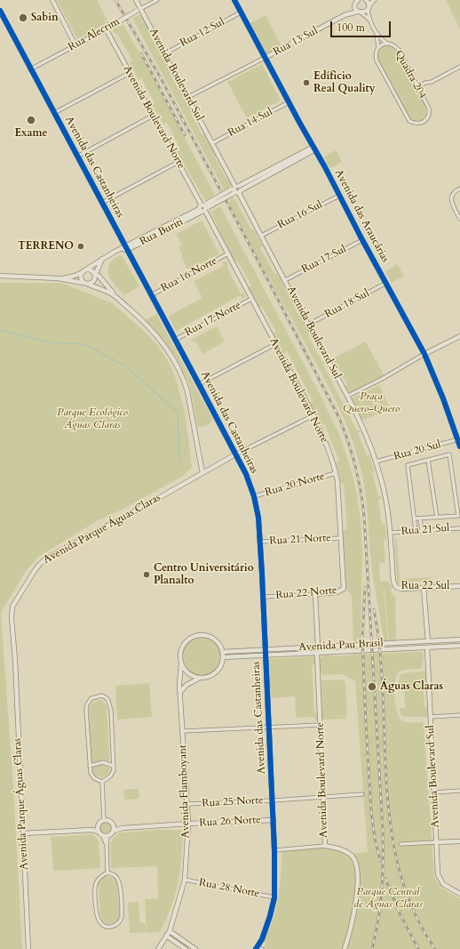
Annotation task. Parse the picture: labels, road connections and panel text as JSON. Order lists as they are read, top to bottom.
{
  "streets": {
    "main road": ["Avenida das Castanheiras", "Avenida das Araucárias"],
    "street": [
      "Rua 12 Sul",
      "Rua Alecrim",
      "Rua 13 Sul",
      "Avenida Boulevard Sul",
      "Quadra 204",
      "Avenida Boulevard Norte",
      "Rua 14 Sul",
      "Rua 16 Sul",
      "Rua Buriti",
      "Rua 17 Sul",
      "Rua 16 Norte",
      "Rua 18 Sul",
      "Rua 17 Norte",
      "Rua 20 Sul",
      "Rua 20 Norte",
      "Avenida Parque Águas Claras",
      "Rua 21 Sul",
      "Rua 21 Norte",
      "Rua 22 Sul",
      "Rua 22 Norte",
      "Avenida Pau Brasil",
      "Avenida Flamboyant",
      "Rua 25 Norte",
      "Rua 26 Norte",
      "Rua 28 Norte"
    ]
  },
  "crossings": [
    ["Rua 12 Sul", "Avenida Boulevard Sul"],
    ["Rua 12 Sul", "Avenida das Araucárias"],
    ["Rua Alecrim", "Avenida Boulevard Sul"],
    ["Rua Alecrim", "Avenida Boulevard Norte"],
    ["Rua Alecrim", "Avenida das Castanheiras"],
    ["Rua 13 Sul", "Avenida Boulevard Sul"],
    ["Rua 13 Sul", "Avenida das Araucárias"],
    ["Avenida Boulevard Sul", "Rua 14 Sul"],
    ["Avenida Boulevard Sul", "Rua 16 Sul"],
    ["Avenida Boulevard Sul", "Rua Buriti"],
    ["Avenida Boulevard Sul", "Rua 17 Sul"],
    ["Avenida Boulevard Sul", "Rua 18 Sul"],
    ["Avenida Boulevard Sul", "Rua 20 Sul"],
    ["Avenida Boulevard Sul", "Rua 21 Sul"],
    ["Avenida Boulevard Sul", "Rua 22 Sul"],
    ["Avenida Boulevard Sul", "Avenida Pau Brasil"],
    ["Avenida Boulevard Norte", "Rua Buriti"],
    ["Avenida Boulevard Norte", "Rua 16 Norte"],
    ["Avenida Boulevard Norte", "Rua 17 Norte"],
    ["Avenida Boulevard Norte", "Rua 20 Norte"],
    ["Avenida Boulevard Norte", "Rua 21 Norte"],
    ["Avenida Boulevard Norte", "Rua 22 Norte"],
    ["Avenida Boulevard Norte", "Avenida Pau Brasil"],
    ["Avenida Boulevard Norte", "Rua 25 Norte"],
    ["Rua 14 Sul", "Avenida das Araucárias"],
    ["Avenida das Castanheiras", "Rua Buriti"],
    ["Avenida das Castanheiras", "Rua 16 Norte"],
    ["Avenida das Castanheiras", "Rua 17 Norte"],
    ["Avenida das Castanheiras", "Rua 20 Norte"],
    ["Avenida das Castanheiras", "Avenida Parque Águas Claras"],
    ["Avenida das Castanheiras", "Rua 21 Norte"],
    ["Avenida das Castanheiras", "Rua 22 Norte"],
    ["Avenida das Castanheiras", "Avenida Pau Brasil"],
    ["Avenida das Castanheiras", "Rua 25 Norte"],
    ["Avenida das Castanheiras", "Rua 26 Norte"],
    ["Avenida das Castanheiras", "Rua 28 Norte"],
    ["Rua 16 Sul", "Avenida das Araucárias"],
    ["Avenida das Araucárias", "Rua Buriti"],
    ["Avenida das Araucárias", "Rua 17 Sul"],
    ["Avenida das Araucárias", "Rua 18 Sul"],
    ["Avenida das Araucárias", "Rua 20 Sul"],
    ["Avenida Pau Brasil", "Avenida Flamboyant"],
    ["Avenida Flamboyant", "Rua 25 Norte"],
    ["Avenida Flamboyant", "Rua 26 Norte"],
    ["Avenida Flamboyant", "Rua 28 Norte"]
  ],
  "parks": ["Praça Quero-Quero", "Parque Ecológico Águas Claras", "Parque Central de Águas Claras"],
  "places": [
    "Sabin",
    "Edíficio Real Quality",
    "Exame",
    "TERRENO",
    "Centro Universitário Planalto",
    "Águas Claras"
  ],
  "scale_bar": "100 m"
}
